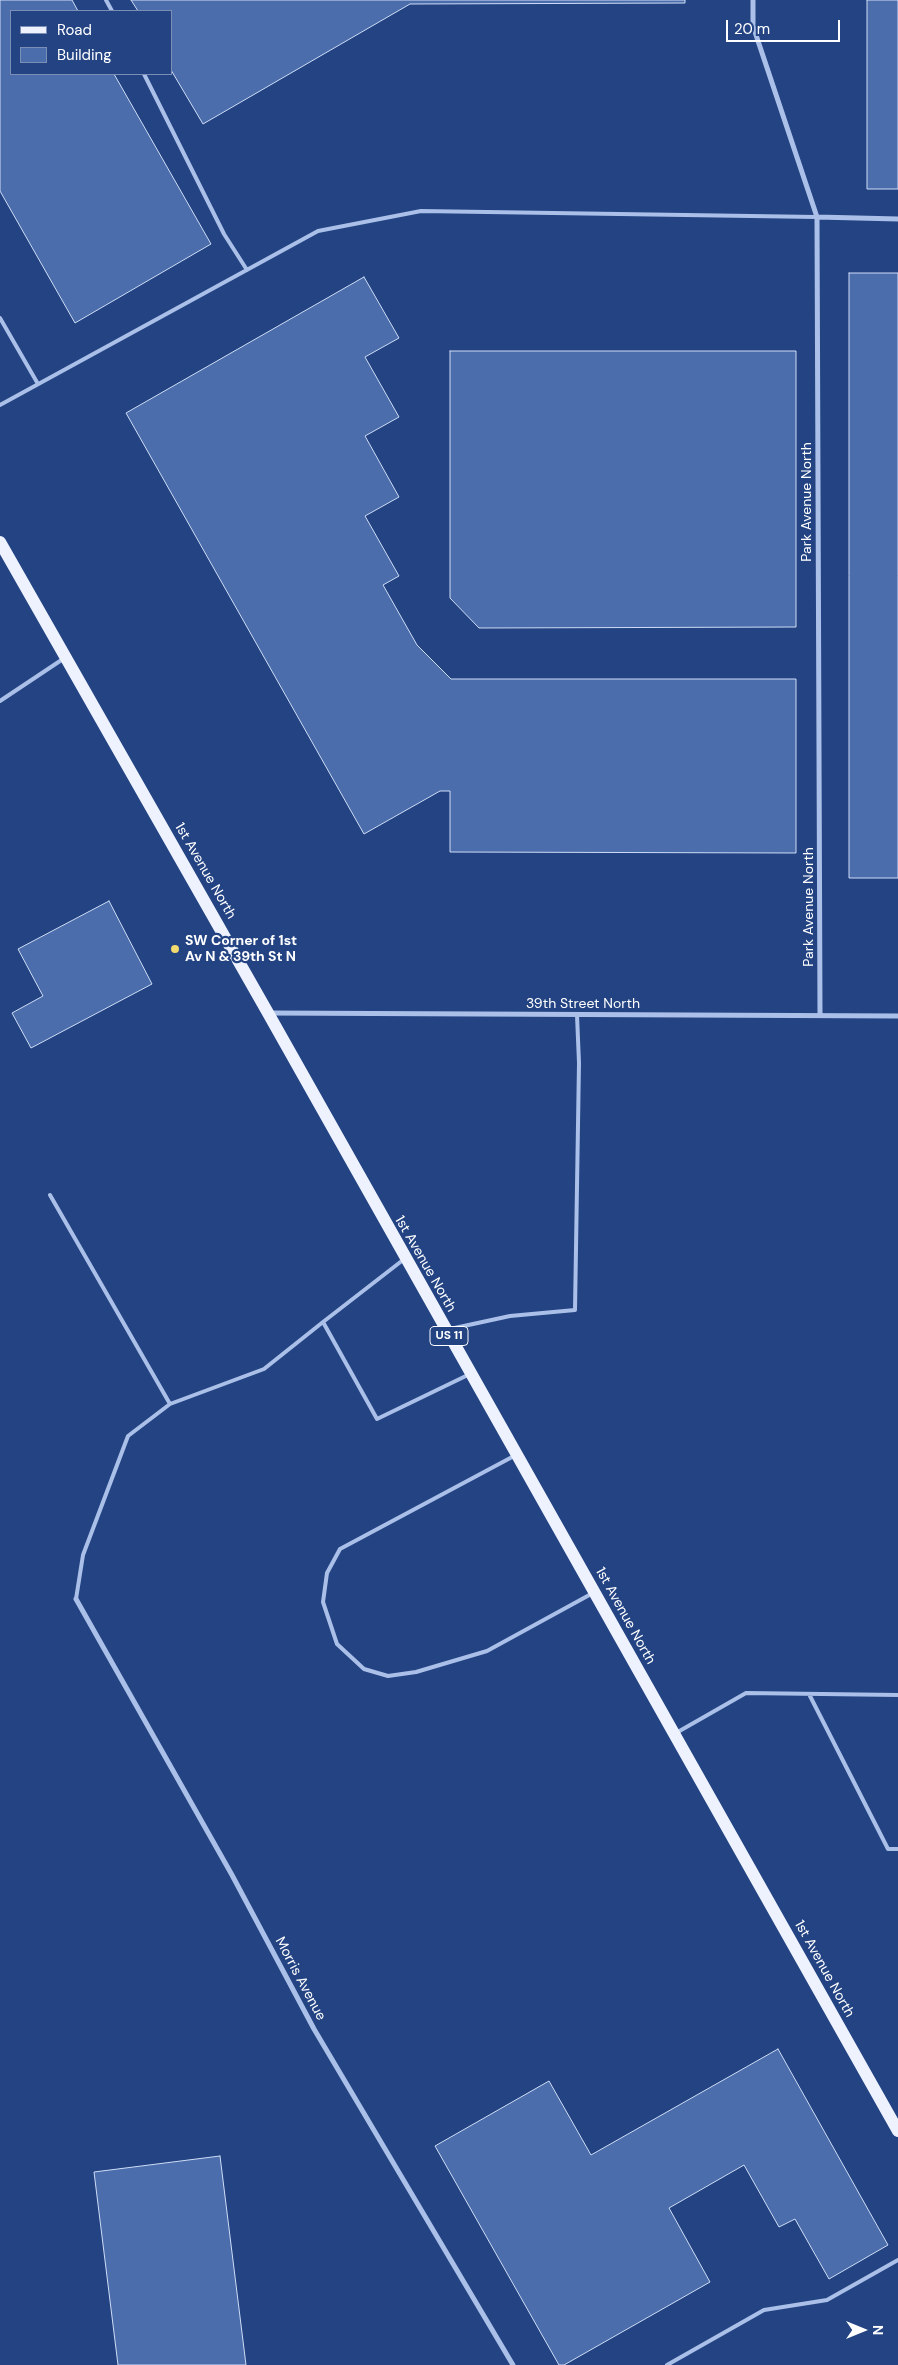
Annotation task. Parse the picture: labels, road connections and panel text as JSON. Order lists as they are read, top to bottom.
{
  "streets": {
    "main road": ["1st Avenue North", "US 11"],
    "street": ["Park Avenue North", "39th Street North", "Morris Avenue"]
  },
  "crossings": [
    ["Park Avenue North", "39th Street North"],
    ["1st Avenue North", "39th Street North"]
  ],
  "places": ["SW Corner of 1st Av N & 39th St N"],
  "legend": ["Road", "Building"],
  "scale_bar": "20 m",
  "north": "right"
}
